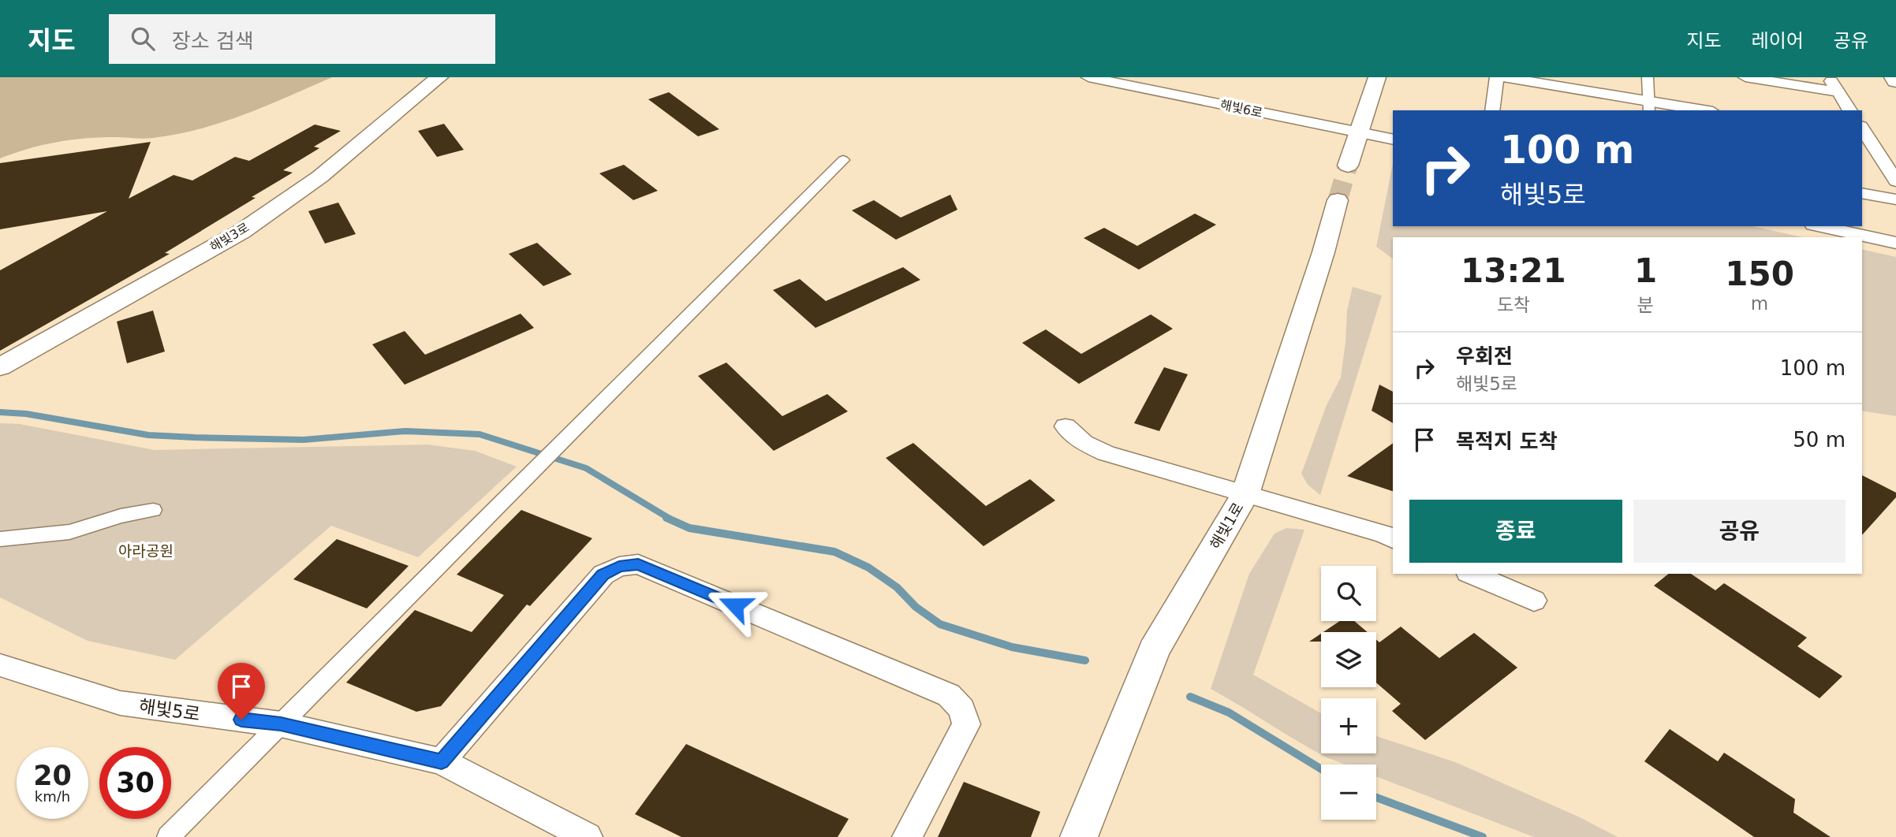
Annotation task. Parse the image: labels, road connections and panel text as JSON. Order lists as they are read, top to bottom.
{
  "streets": {
    "street": [
      "해빛6로",
      "해빛3로",
      "해빛1로",
      "해빛5로"
    ]
  },
  "parks": ["아라공원"],
  "page": {
    "header": "지도",
    "search": "장소 검색",
    "nav": ["지도", "레이어", "공유"],
    "turn": ["100 m", "해빛5로"],
    "eta": [
      "13:21",
      "도착",
      "1",
      "분",
      "150",
      "m"
    ],
    "list": [
      {
        "name": "우회전",
        "note": "해빛5로",
        "value": "100 m"
      },
      {
        "name": "목적지 도착",
        "value": "50 m"
      }
    ],
    "buttons": ["종료", "공유"],
    "map_buttons": ["+", "−"],
    "speed": "20 km/h",
    "limit": "30"
  }
}
